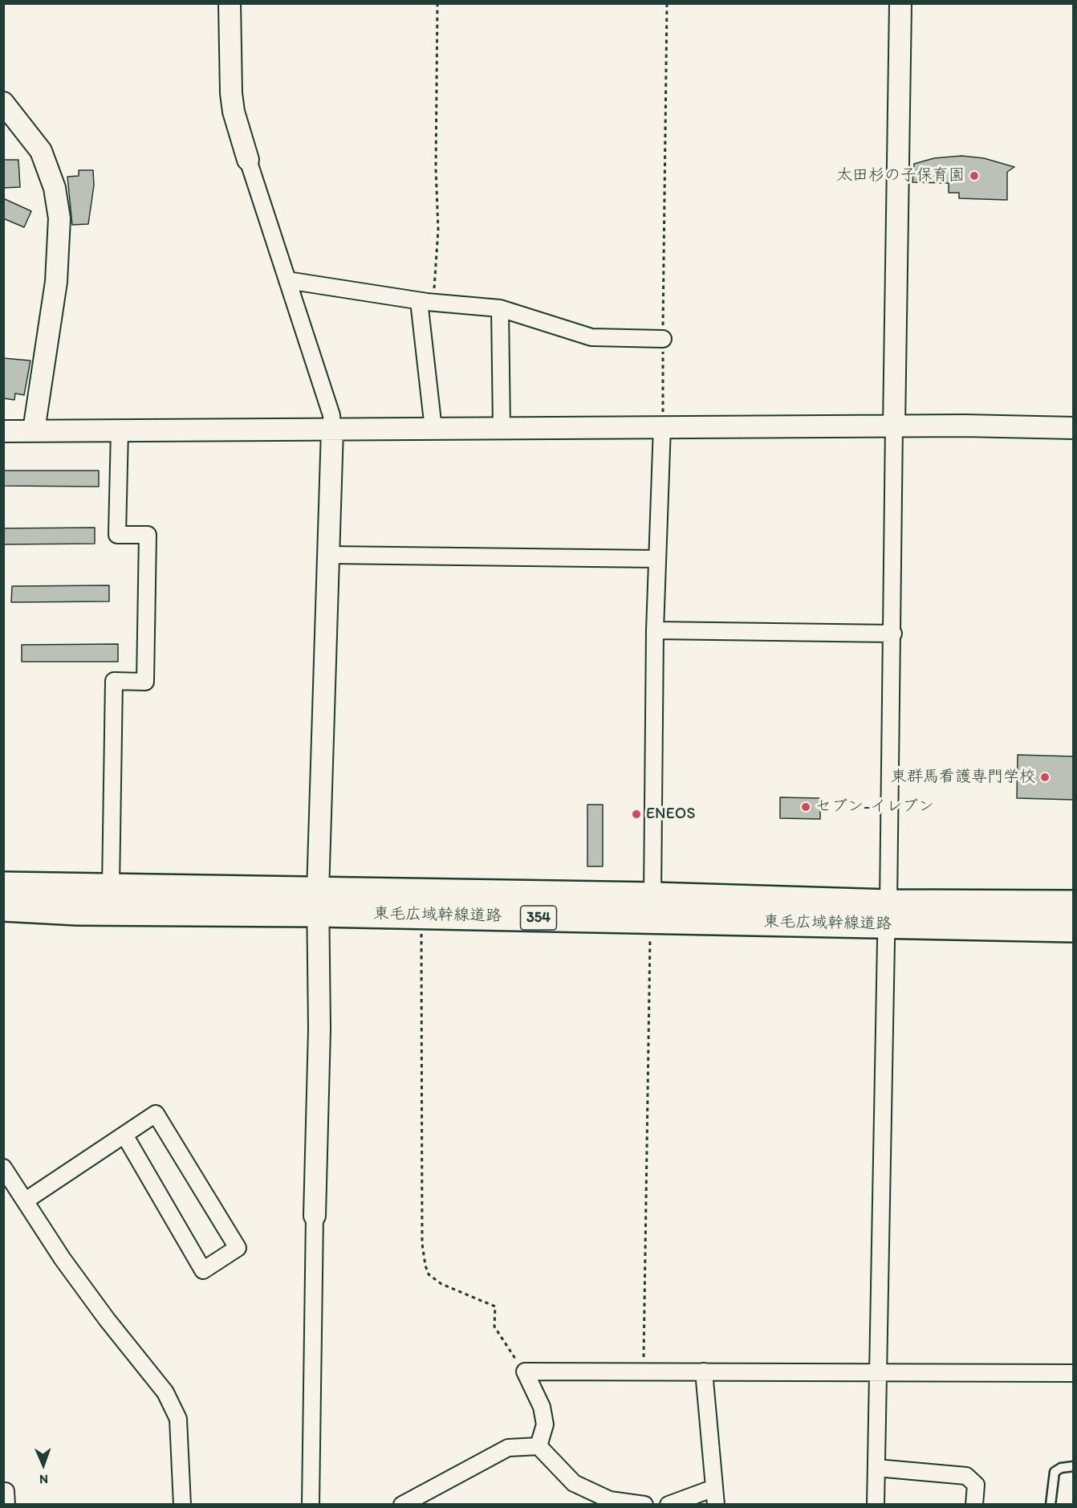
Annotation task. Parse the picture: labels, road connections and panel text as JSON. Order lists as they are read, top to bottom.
{
  "streets": {
    "highway": ["東毛広域幹線道路", "354"]
  },
  "places": [
    "太田杉の子保育園",
    "東群馬看護専門学校",
    "セブン-イレブン",
    "ENEOS"
  ],
  "north": "bottom"
}
